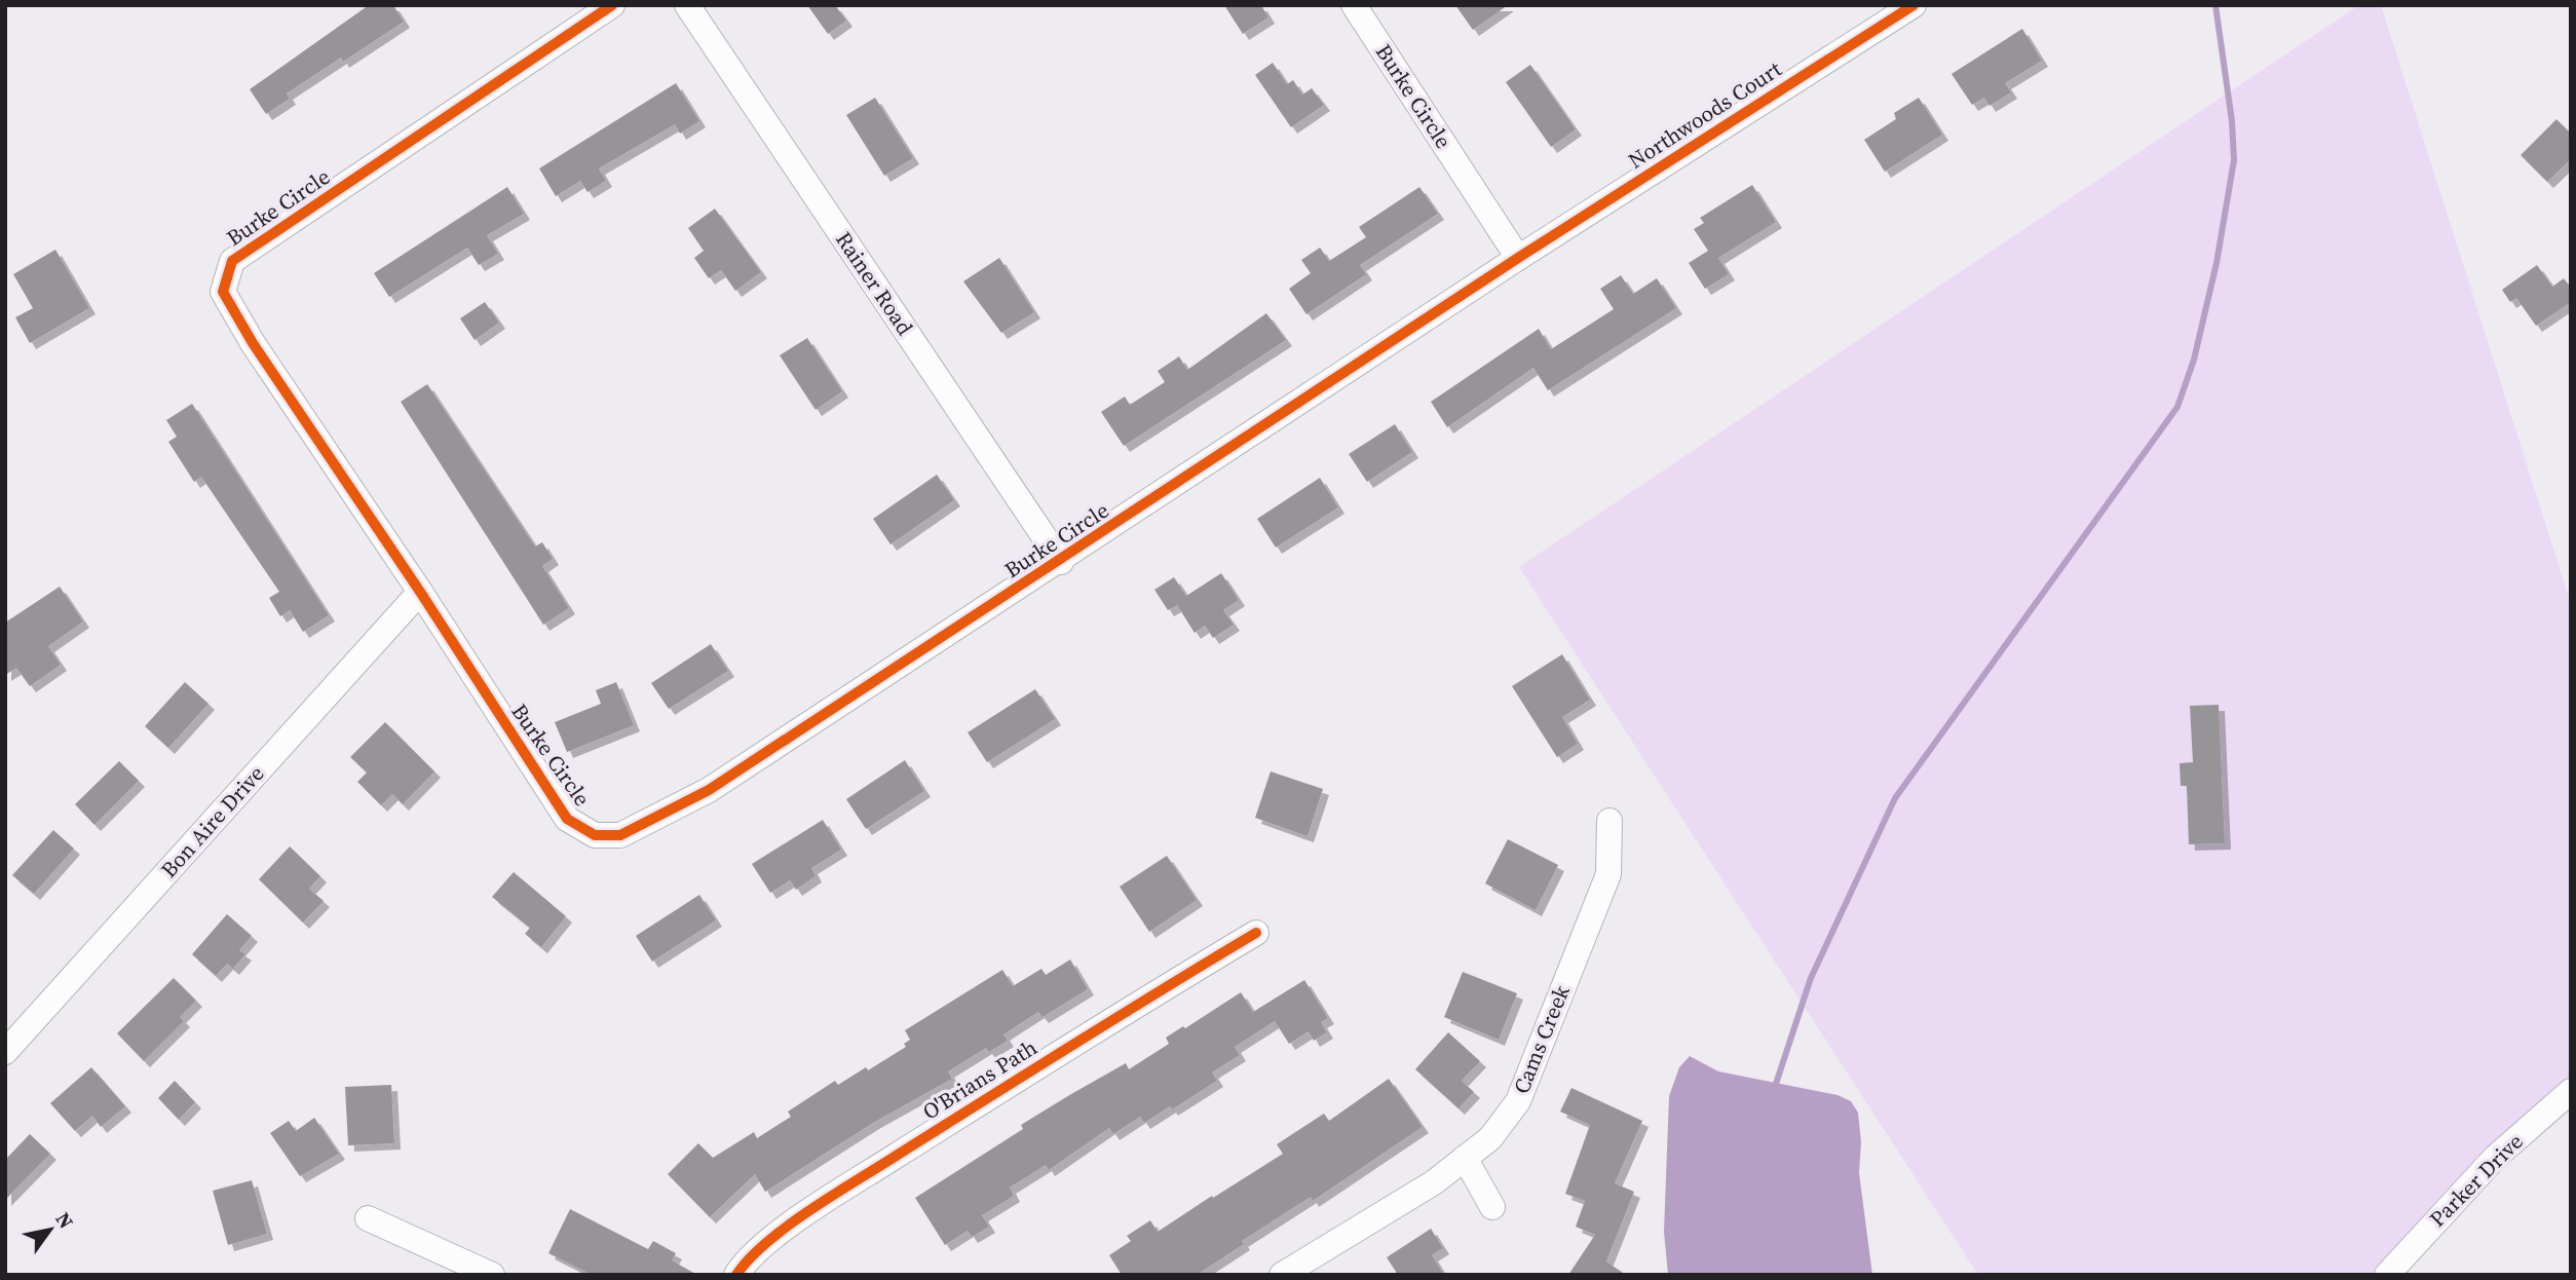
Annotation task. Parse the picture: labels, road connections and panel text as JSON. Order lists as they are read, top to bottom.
{
  "streets": {
    "street": [
      "Burke Circle",
      "Northwoods Court",
      "Rainer Road",
      "Bon Aire Drive",
      "Cams Creek",
      "O'Brians Path",
      "Parker Drive"
    ]
  },
  "crossings": [
    ["Burke Circle", "Northwoods Court"],
    ["Burke Circle", "Rainer Road"],
    ["Burke Circle", "Bon Aire Drive"]
  ],
  "north": "top right"
}
